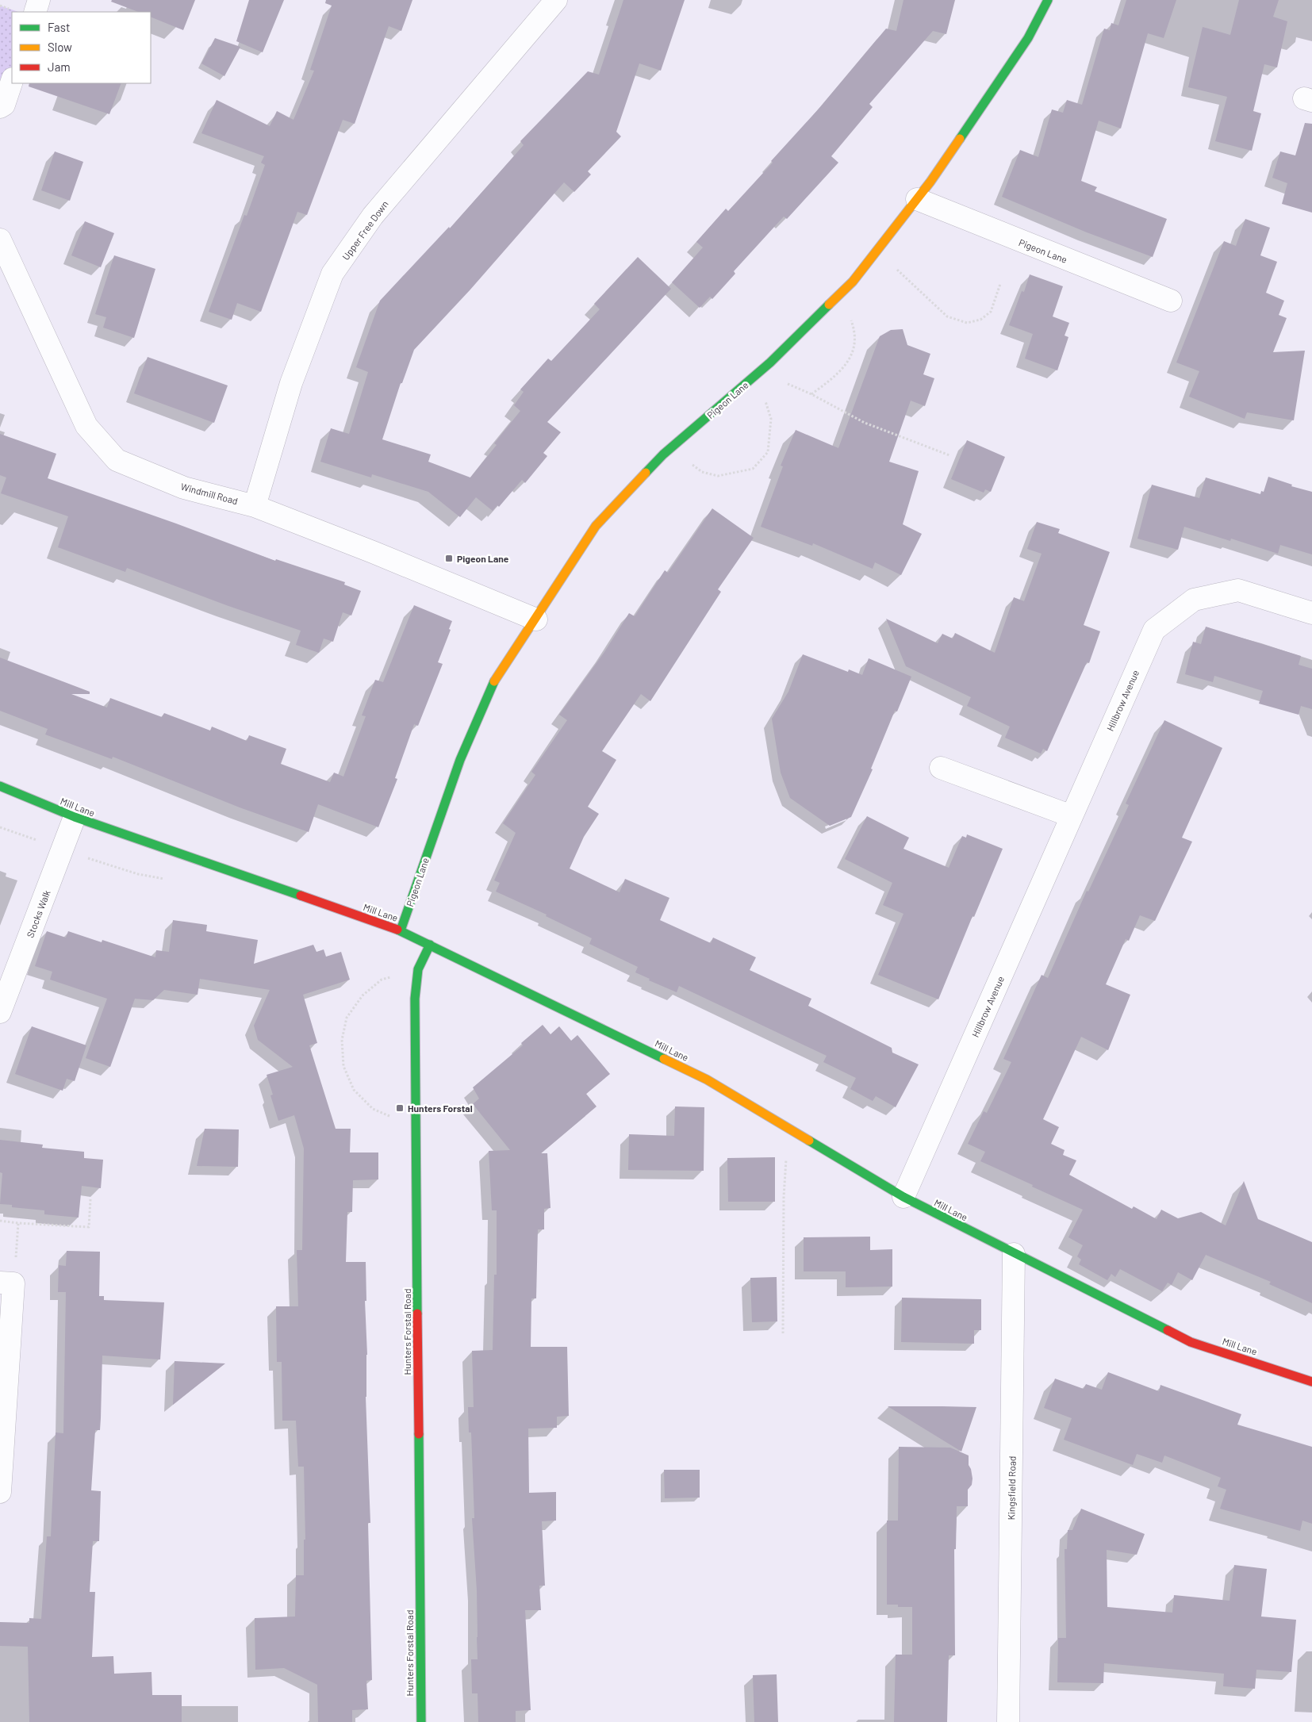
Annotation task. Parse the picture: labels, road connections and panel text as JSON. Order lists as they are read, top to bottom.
{
  "streets": {
    "street": [
      "Upper Free Down",
      "Pigeon Lane",
      "Windmill Road",
      "Hillbrow Avenue",
      "Mill Lane",
      "Stocks Walk",
      "Hunters Forstal Road",
      "Kingsfield Road"
    ]
  },
  "crossings": [
    ["Upper Free Down", "Windmill Road"],
    ["Pigeon Lane", "Windmill Road"],
    ["Pigeon Lane", "Mill Lane"],
    ["Hillbrow Avenue", "Mill Lane"],
    ["Mill Lane", "Stocks Walk"],
    ["Mill Lane", "Hunters Forstal Road"],
    ["Mill Lane", "Kingsfield Road"]
  ],
  "places": {
    "transit": ["Pigeon Lane", "Hunters Forstal"]
  },
  "legend": ["Fast", "Slow", "Jam"]
}
